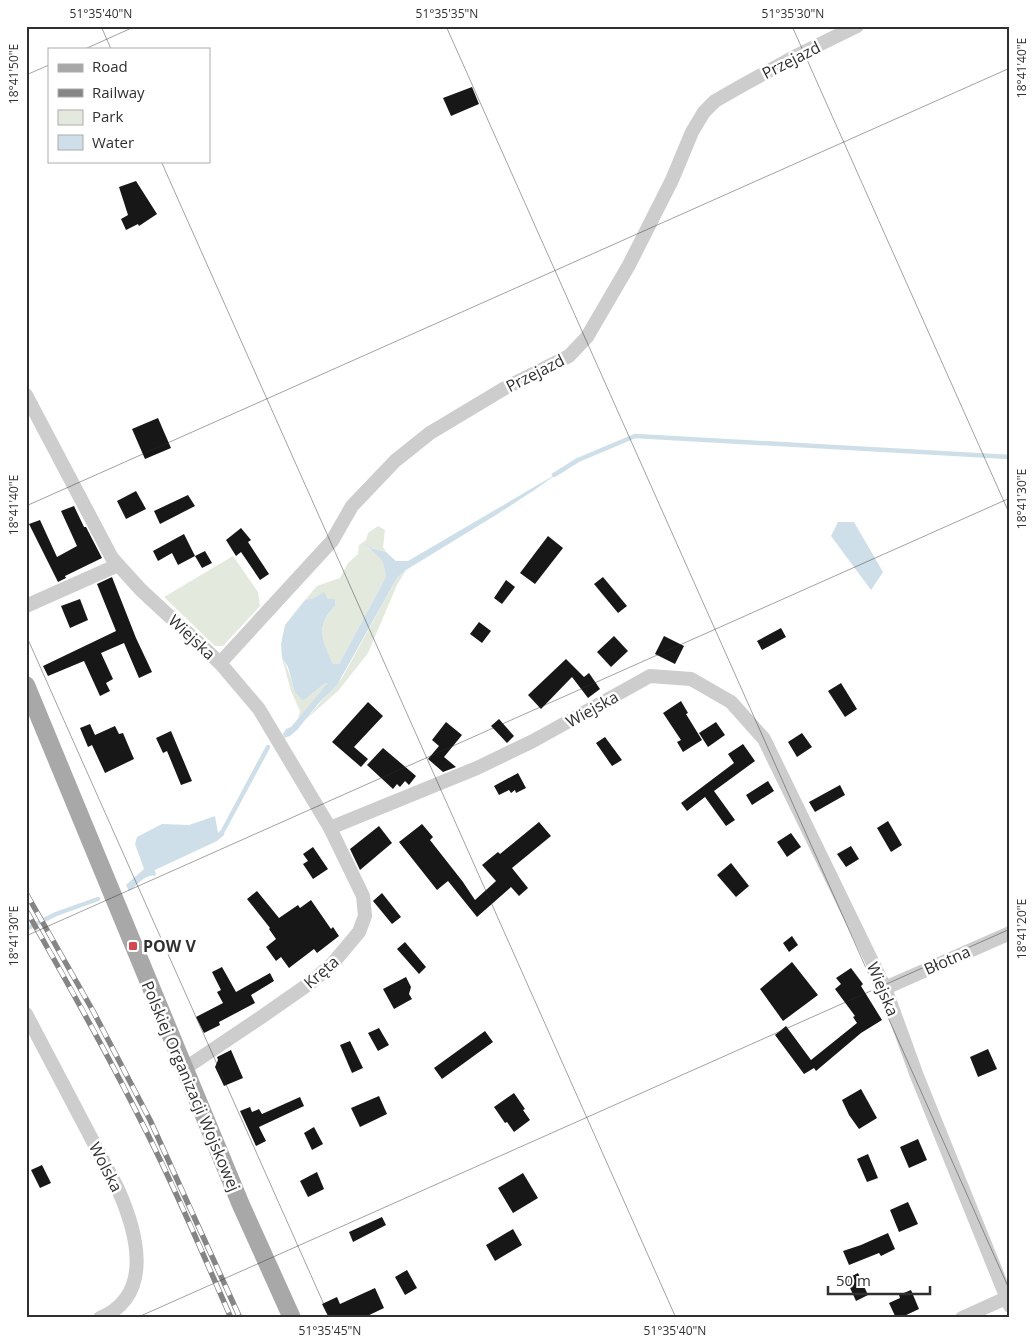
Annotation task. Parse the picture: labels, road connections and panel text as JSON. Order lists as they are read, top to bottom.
{
  "streets": {
    "main road": ["Polskiej Organizacji Wojskowej"],
    "street": [
      "Przejazd",
      "Wiejska",
      "Błotna",
      "Kręta",
      "Wolska"
    ]
  },
  "crossings": [
    ["Przejazd", "Wiejska"],
    ["Wiejska", "Błotna"],
    ["Wiejska", "Kręta"],
    ["Kręta", "Polskiej Organizacji Wojskowej"]
  ],
  "places": {
    "transit": ["POW V"]
  },
  "legend": [
    "Road",
    "Railway",
    "Park",
    "Water"
  ],
  "scale_bar": "50 m",
  "coordinates": [
    "51°35'40\"N",
    "51°35'35\"N",
    "51°35'30\"N",
    "18°41'40\"E",
    "18°41'50\"E",
    "18°41'30\"E",
    "18°41'20\"E",
    "51°35'45\"N"
  ]
}
